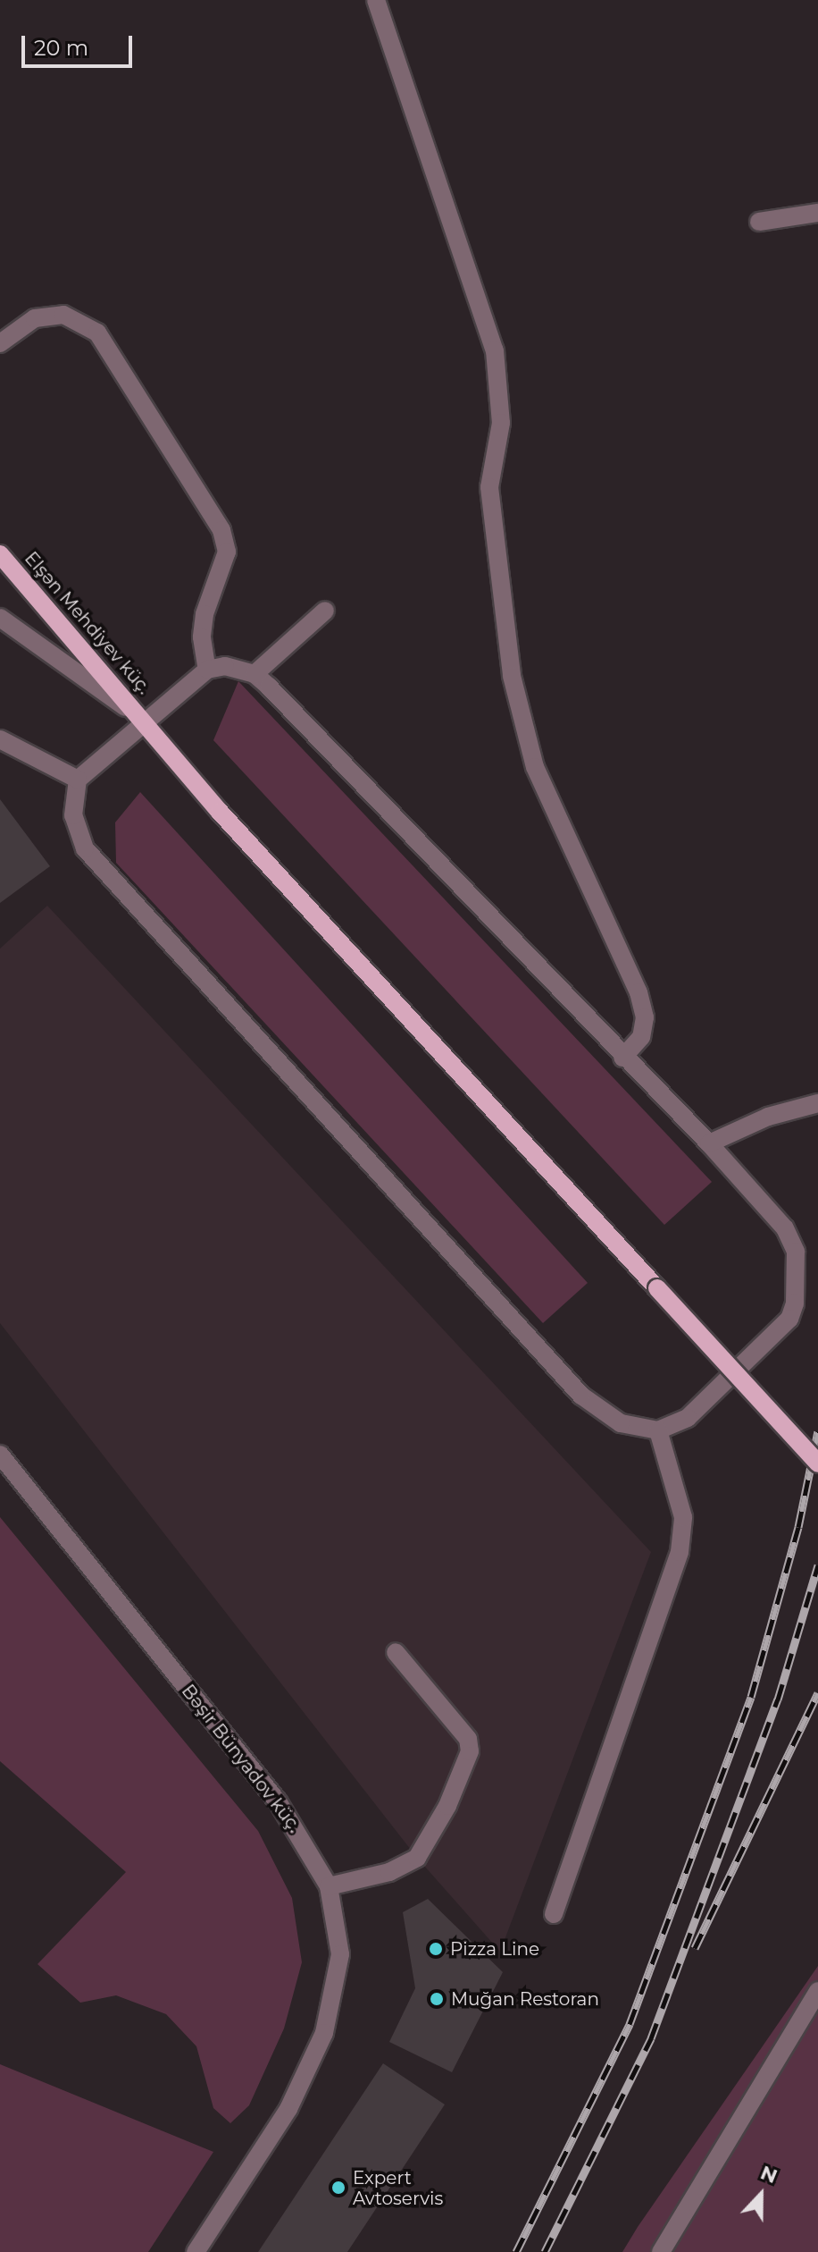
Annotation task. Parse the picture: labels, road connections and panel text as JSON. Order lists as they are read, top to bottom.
{
  "streets": {
    "main road": ["Elşən Mehdiyev küç."],
    "street": ["Bəşir Bünyadov küç."]
  },
  "places": ["Pizza Line", "Muğan Restoran", "Expert Avtoservis"],
  "scale_bar": "20 m",
  "north": "top"
}
